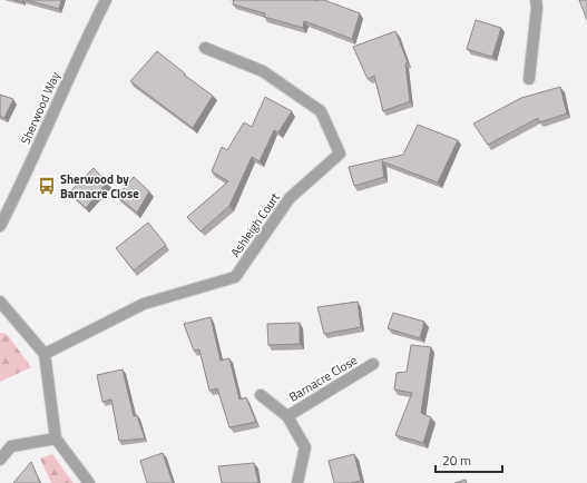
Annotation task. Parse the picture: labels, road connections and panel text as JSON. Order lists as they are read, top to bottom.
{
  "streets": {
    "street": ["Sherwood Way", "Ashleigh Court", "Barnacre Close"]
  },
  "places": {
    "bus stop": ["Sherwood by Barnacre Close"]
  },
  "scale_bar": "20 m"
}
